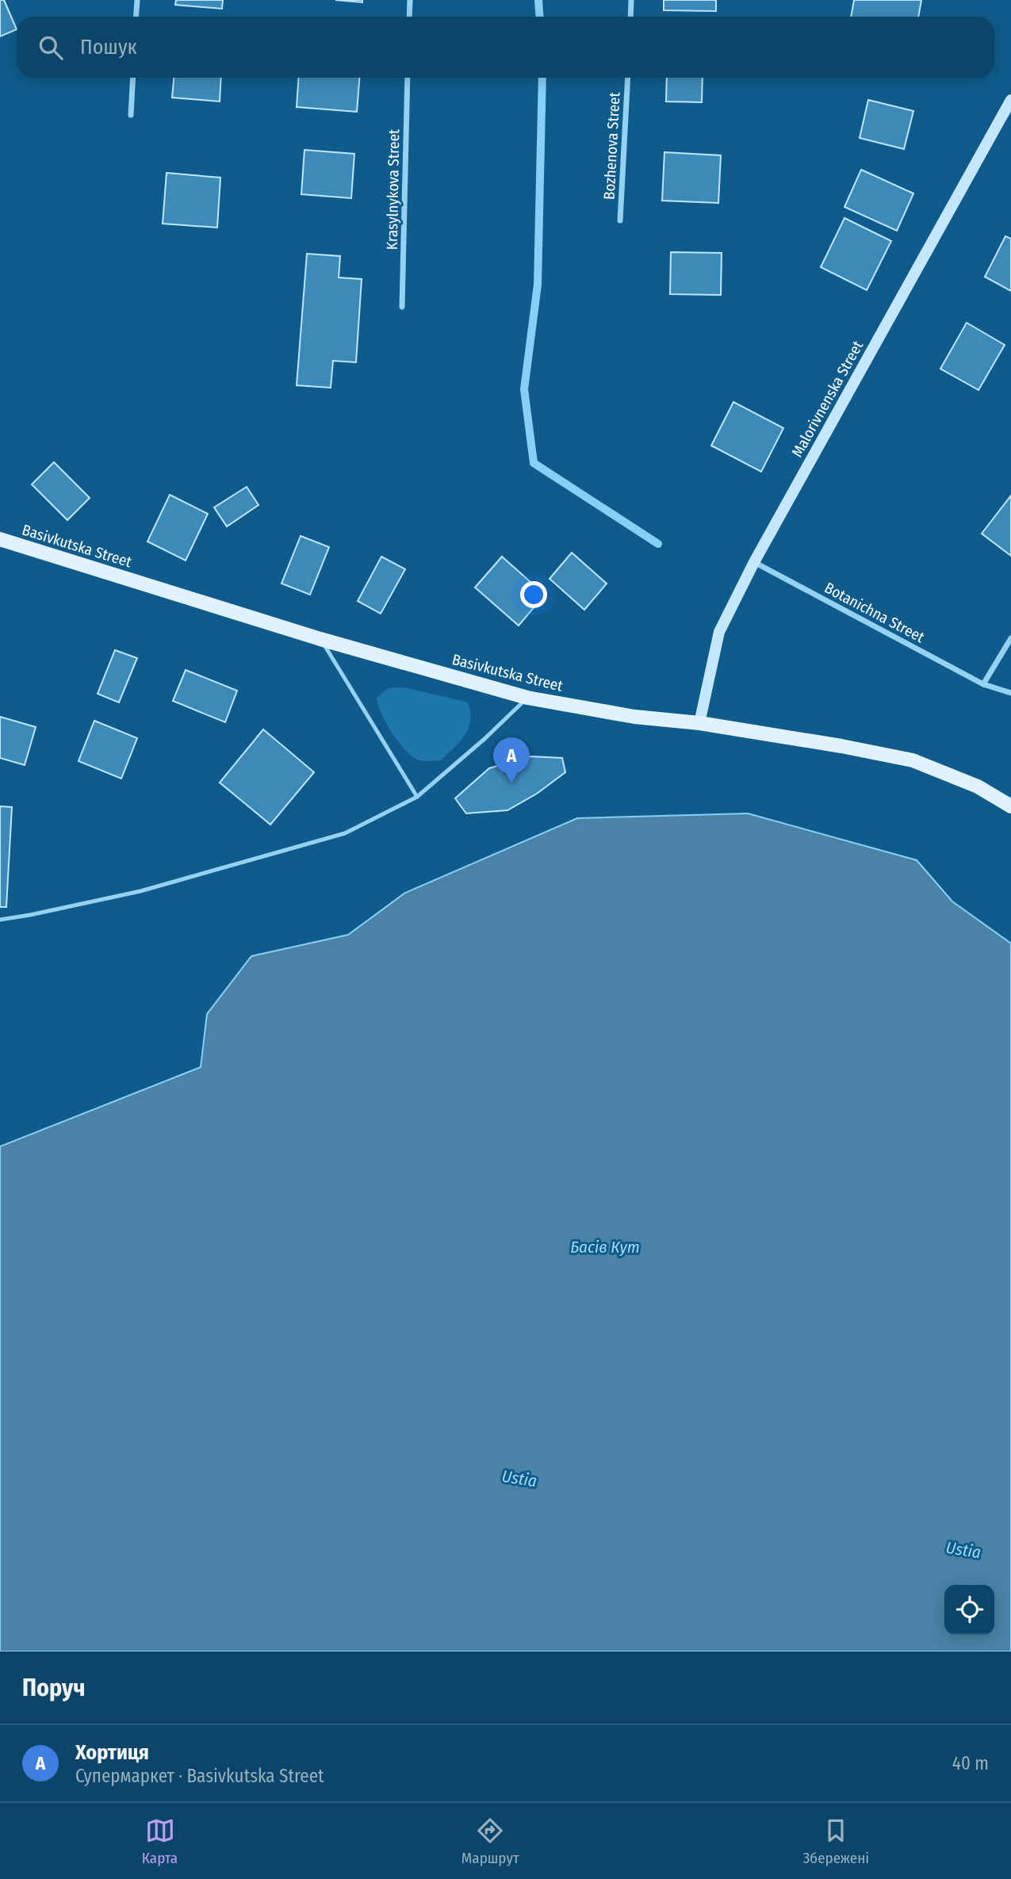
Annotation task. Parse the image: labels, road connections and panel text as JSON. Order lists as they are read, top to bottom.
{
  "streets": {
    "main road": ["Basivkutska Street"],
    "street": [
      "Bozhenova Street",
      "Krasylnykova Street",
      "Malorivnenska Street",
      "Botanichna Street"
    ]
  },
  "crossings": [
    ["Malorivnenska Street", "Basivkutska Street"],
    ["Malorivnenska Street", "Botanichna Street"]
  ],
  "water": ["Басів Кут", "Ustia"],
  "page": {
    "search": "Пошук",
    "pins": "A",
    "heading": "Поруч",
    "list": [
      {
        "mark": "A",
        "name": "Хортиця",
        "note": "Супермаркет · Basivkutska Street",
        "value": "40 m"
      }
    ],
    "nav": ["Карта", "Маршрут", "Збережені"]
  }
}
